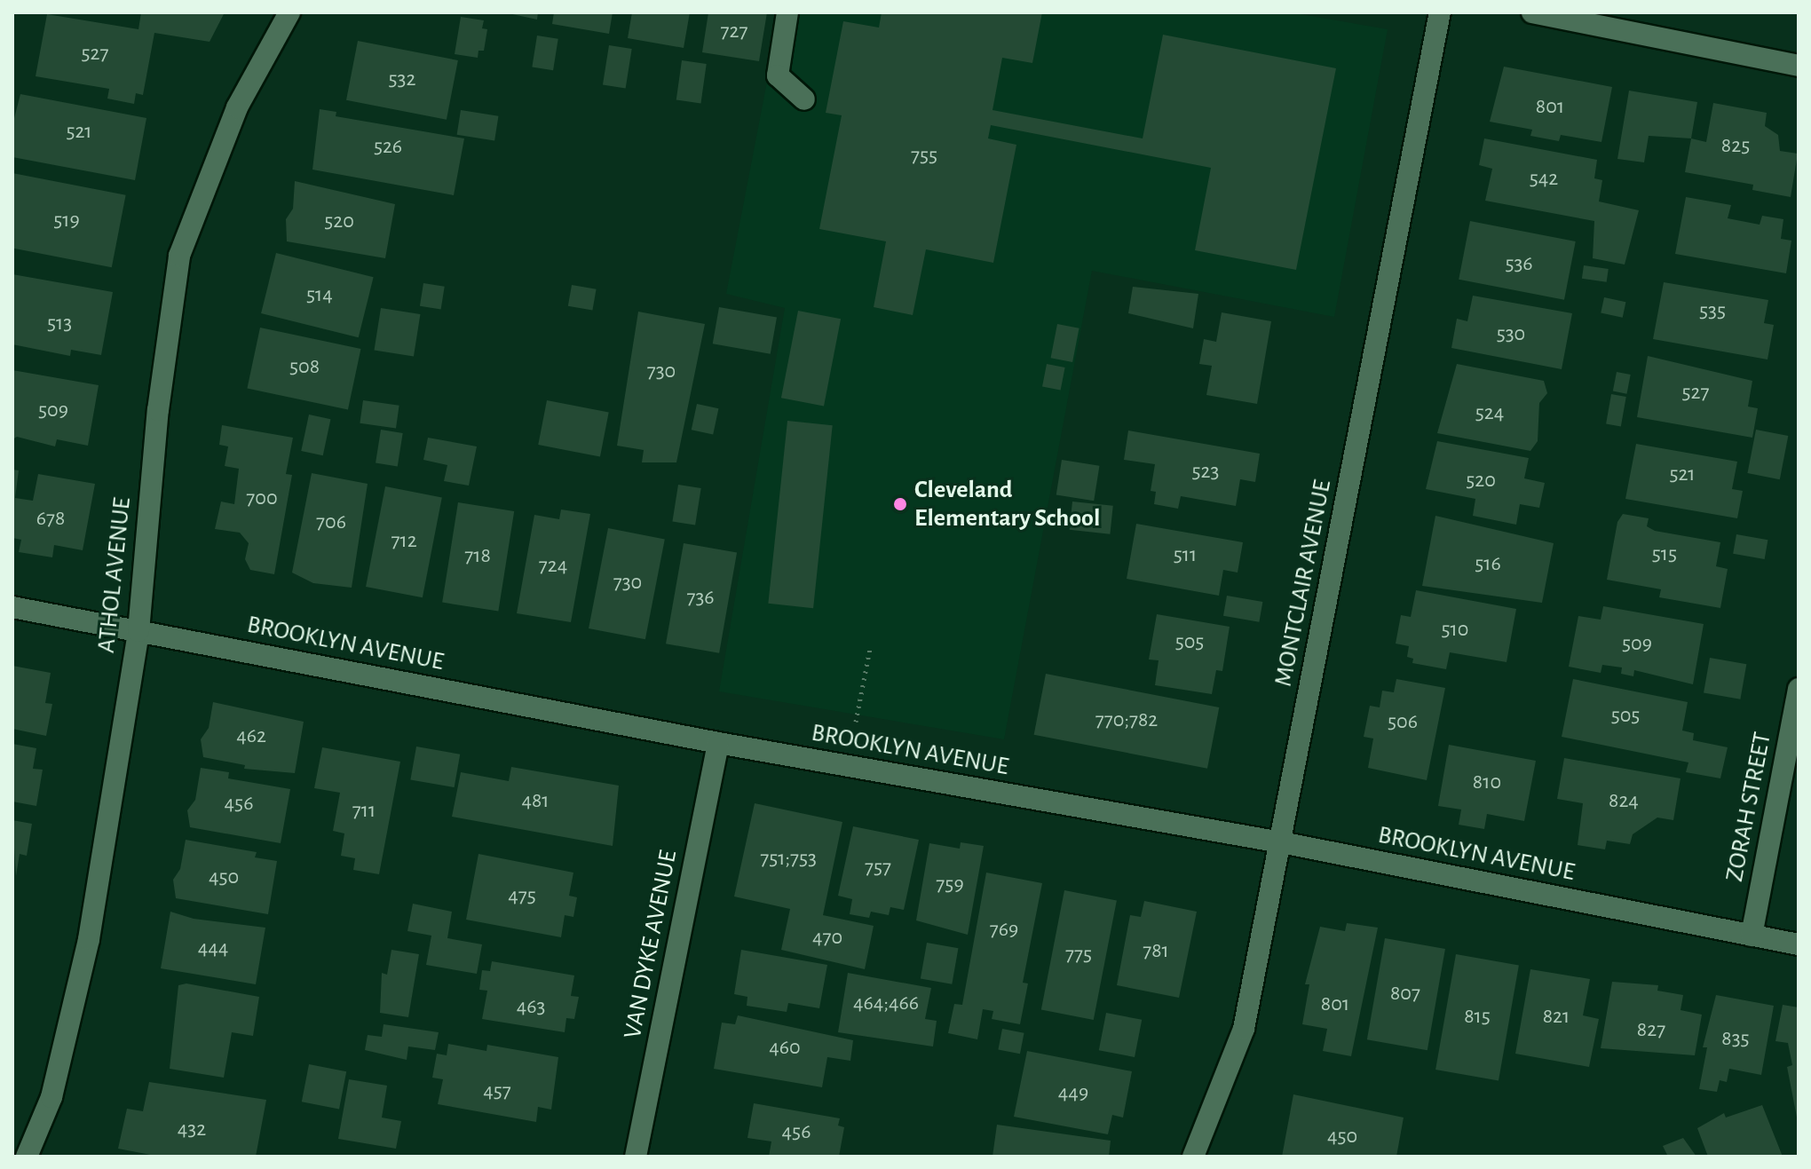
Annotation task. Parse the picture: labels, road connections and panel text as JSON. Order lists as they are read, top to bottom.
{
  "streets": {
    "street": [
      "ATHOL AVENUE",
      "MONTCLAIR AVENUE",
      "BROOKLYN AVENUE",
      "ZORAH STREET",
      "VAN DYKE AVENUE"
    ]
  },
  "crossings": [
    ["ATHOL AVENUE", "BROOKLYN AVENUE"],
    ["MONTCLAIR AVENUE", "BROOKLYN AVENUE"],
    ["BROOKLYN AVENUE", "ZORAH STREET"],
    ["BROOKLYN AVENUE", "VAN DYKE AVENUE"]
  ],
  "places": ["Cleveland Elementary School"],
  "house_numbers": [
    "727",
    "527",
    "532",
    "801",
    "521",
    "825",
    "526",
    "755",
    "542",
    "519",
    "520",
    "536",
    "514",
    "535",
    "513",
    "530",
    "508",
    "730",
    "527",
    "509",
    "524",
    "523",
    "521",
    "520",
    "700",
    "678",
    "706",
    "712",
    "515",
    "511",
    "718",
    "516",
    "724",
    "730",
    "736",
    "510",
    "505",
    "509",
    "505",
    "770;782",
    "506",
    "462",
    "810",
    "481",
    "824",
    "456",
    "711",
    "751;753",
    "757",
    "450",
    "759",
    "475",
    "769",
    "470",
    "444",
    "781",
    "775",
    "807",
    "464;466",
    "801",
    "463",
    "815",
    "821",
    "827",
    "835",
    "460",
    "457",
    "449",
    "432",
    "456",
    "450"
  ]
}
